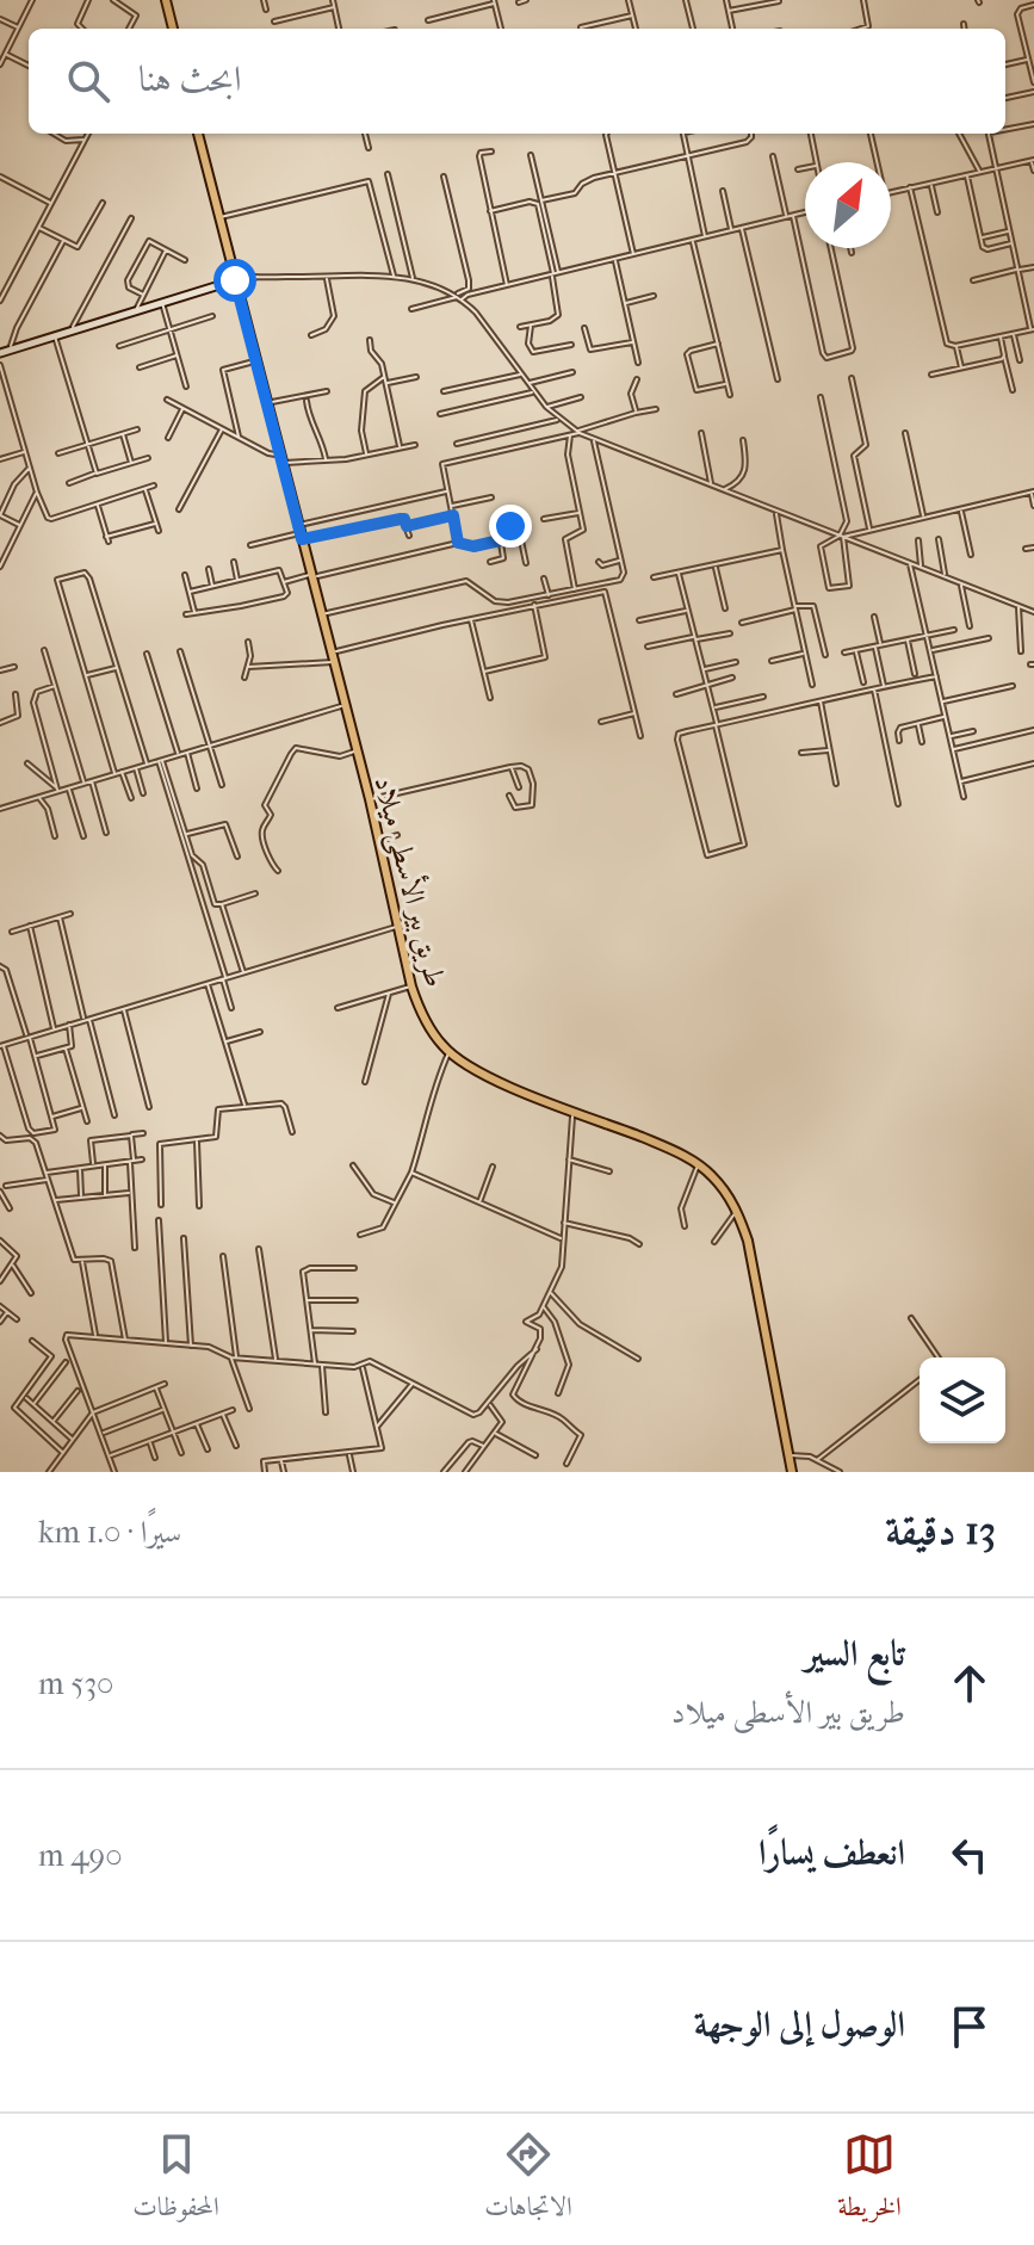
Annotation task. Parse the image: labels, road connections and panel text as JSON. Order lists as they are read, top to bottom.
{
  "streets": {
    "main road": ["طريق بير الأسطى ميلاد"]
  },
  "north": "top right",
  "page": {
    "search": "ابحث هنا",
    "heading": ["13 دقيقة", "سيرًا · 1.0 km"],
    "list": [
      ["تابع السير", "طريق بير الأسطى ميلاد", "530 m"],
      ["انعطف يسارًا", "490 m"],
      "الوصول إلى الوجهة"
    ],
    "nav": ["الخريطة", "الاتجاهات", "المحفوظات"]
  }
}
